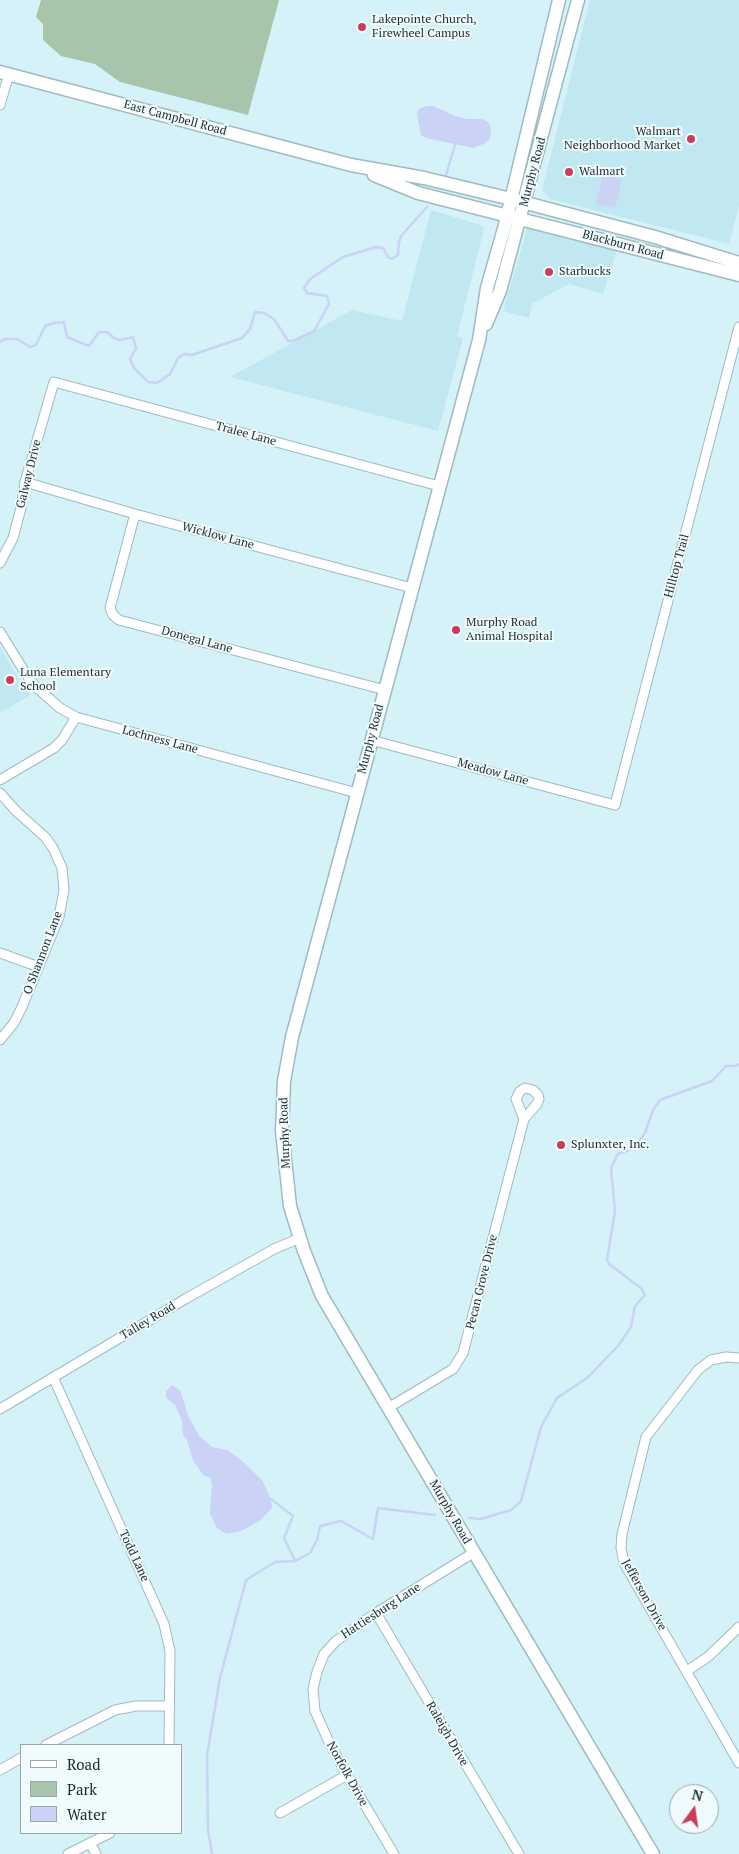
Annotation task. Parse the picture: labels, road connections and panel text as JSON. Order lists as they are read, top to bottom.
{
  "streets": {
    "main road": ["East Campbell Road", "Murphy Road", "Blackburn Road"],
    "street": [
      "Tralee Lane",
      "Galway Drive",
      "Wicklow Lane",
      "Hilltop Trail",
      "Donegal Lane",
      "Lochness Lane",
      "Meadow Lane",
      "O Shannon Lane",
      "Pecan Grove Drive",
      "Talley Road",
      "Todd Lane",
      "Jefferson Drive",
      "Hattiesburg Lane",
      "Raleigh Drive",
      "Norfolk Drive"
    ]
  },
  "crossings": [
    ["East Campbell Road", "Murphy Road"],
    ["East Campbell Road", "Blackburn Road"],
    ["Murphy Road", "Blackburn Road"],
    ["Murphy Road", "Tralee Lane"],
    ["Murphy Road", "Wicklow Lane"],
    ["Murphy Road", "Donegal Lane"],
    ["Murphy Road", "Lochness Lane"],
    ["Murphy Road", "Meadow Lane"],
    ["Murphy Road", "Pecan Grove Drive"],
    ["Murphy Road", "Talley Road"],
    ["Murphy Road", "Hattiesburg Lane"],
    ["Tralee Lane", "Galway Drive"],
    ["Galway Drive", "Wicklow Lane"],
    ["Wicklow Lane", "Donegal Lane"],
    ["Hilltop Trail", "Meadow Lane"],
    ["Talley Road", "Todd Lane"],
    ["Hattiesburg Lane", "Raleigh Drive"],
    ["Hattiesburg Lane", "Norfolk Drive"]
  ],
  "places": [
    "Lakepointe Church, Firewheel Campus",
    "Walmart Neighborhood Market",
    "Walmart",
    "Starbucks",
    "Murphy Road Animal Hospital",
    "Luna Elementary School",
    "Splunxter, Inc."
  ],
  "legend": ["Road", "Park", "Water"],
  "north": "top"
}
